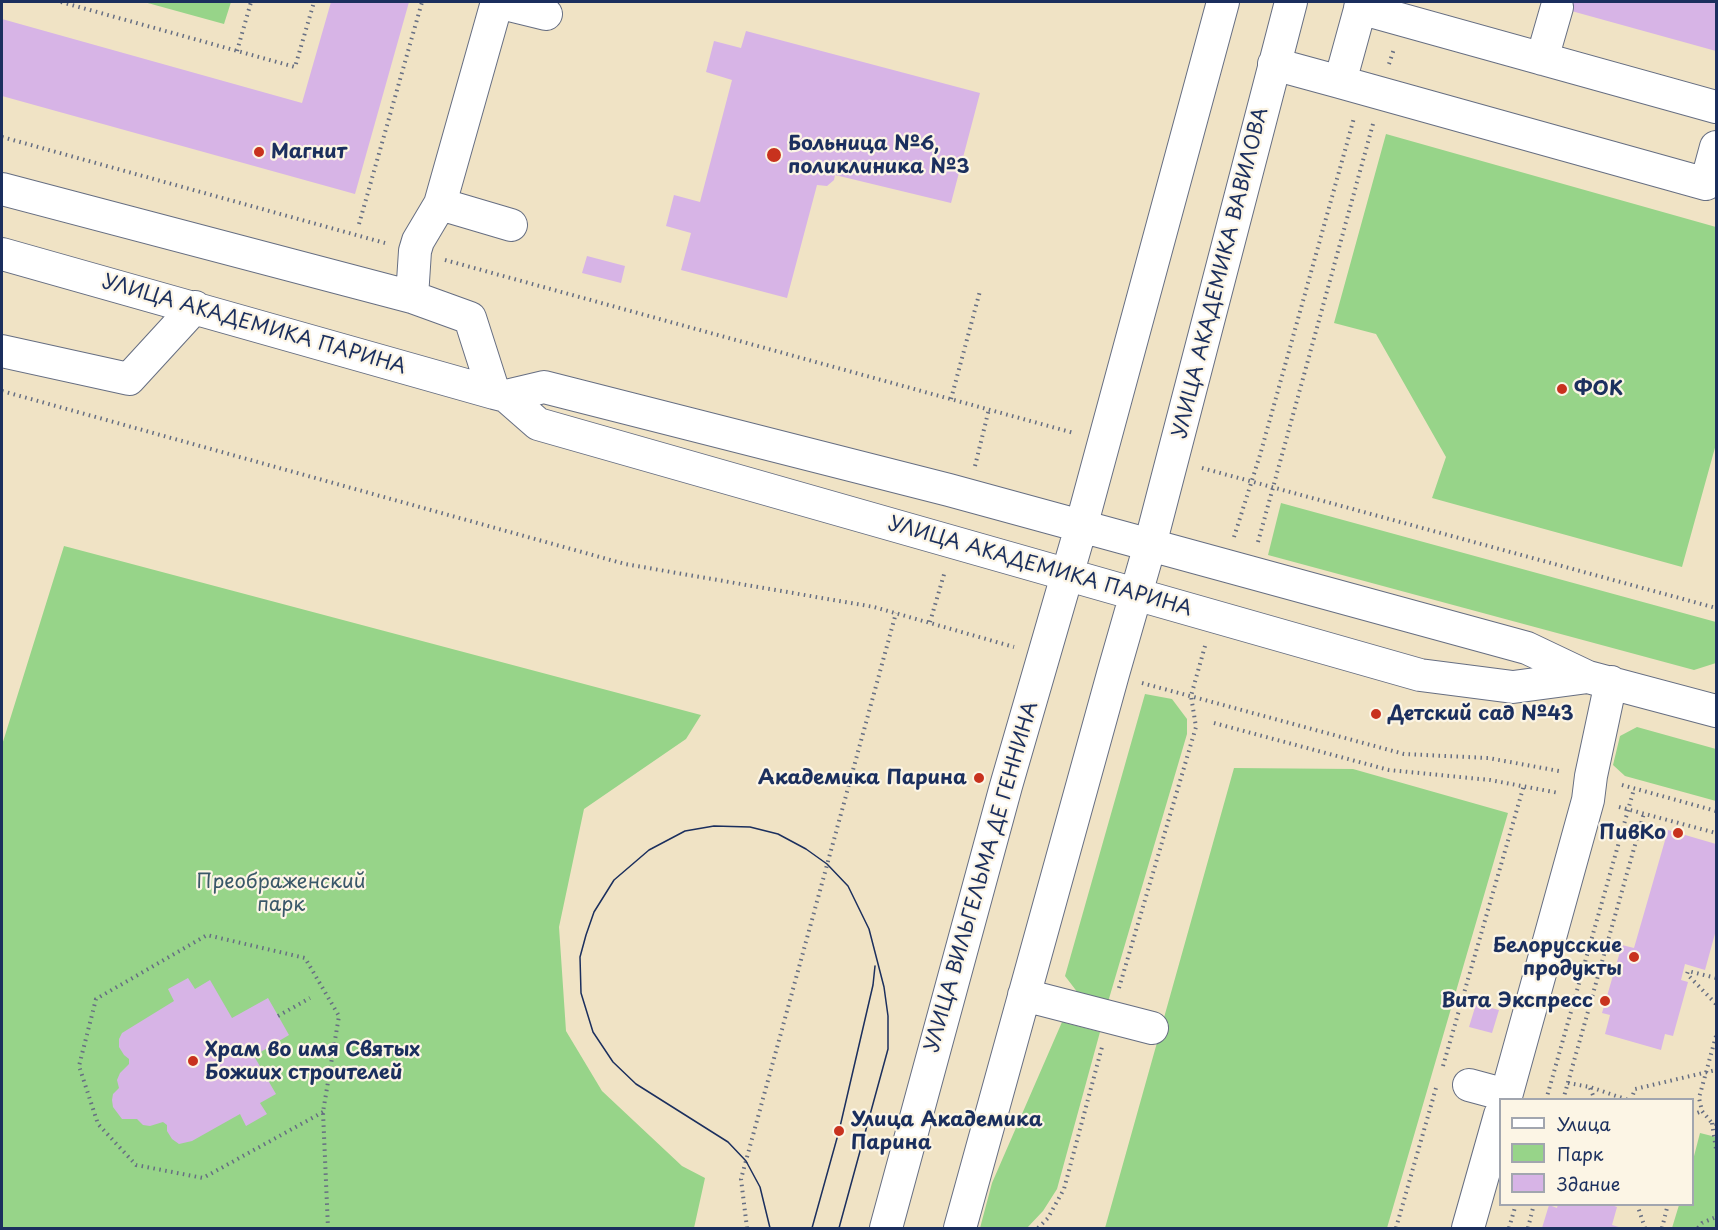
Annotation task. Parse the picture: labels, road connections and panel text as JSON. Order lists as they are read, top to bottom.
{
  "streets": {
    "street": ["УЛИЦА АКАДЕМИКА ВАВИЛОВА", "УЛИЦА АКАДЕМИКА ПАРИНА", "УЛИЦА ВИЛЬГЕЛЬМА ДЕ ГЕННИНА"]
  },
  "crossings": [
    ["УЛИЦА АКАДЕМИКА ВАВИЛОВА", "УЛИЦА АКАДЕМИКА ПАРИНА"],
    ["УЛИЦА АКАДЕМИКА ПАРИНА", "УЛИЦА ВИЛЬГЕЛЬМА ДЕ ГЕННИНА"]
  ],
  "parks": ["Преображенский парк"],
  "places": [
    "Магнит",
    "Больница №6, поликлиника №3",
    "ФОК",
    "Детский сад №43",
    "Академика Парина",
    "ПивКо",
    "Белорусские продукты",
    "Вита Экспресс",
    "Храм во имя Святых Божиих строителей",
    "Улица Академика Парина"
  ],
  "legend": ["Улица", "Парк", "Здание"]
}
